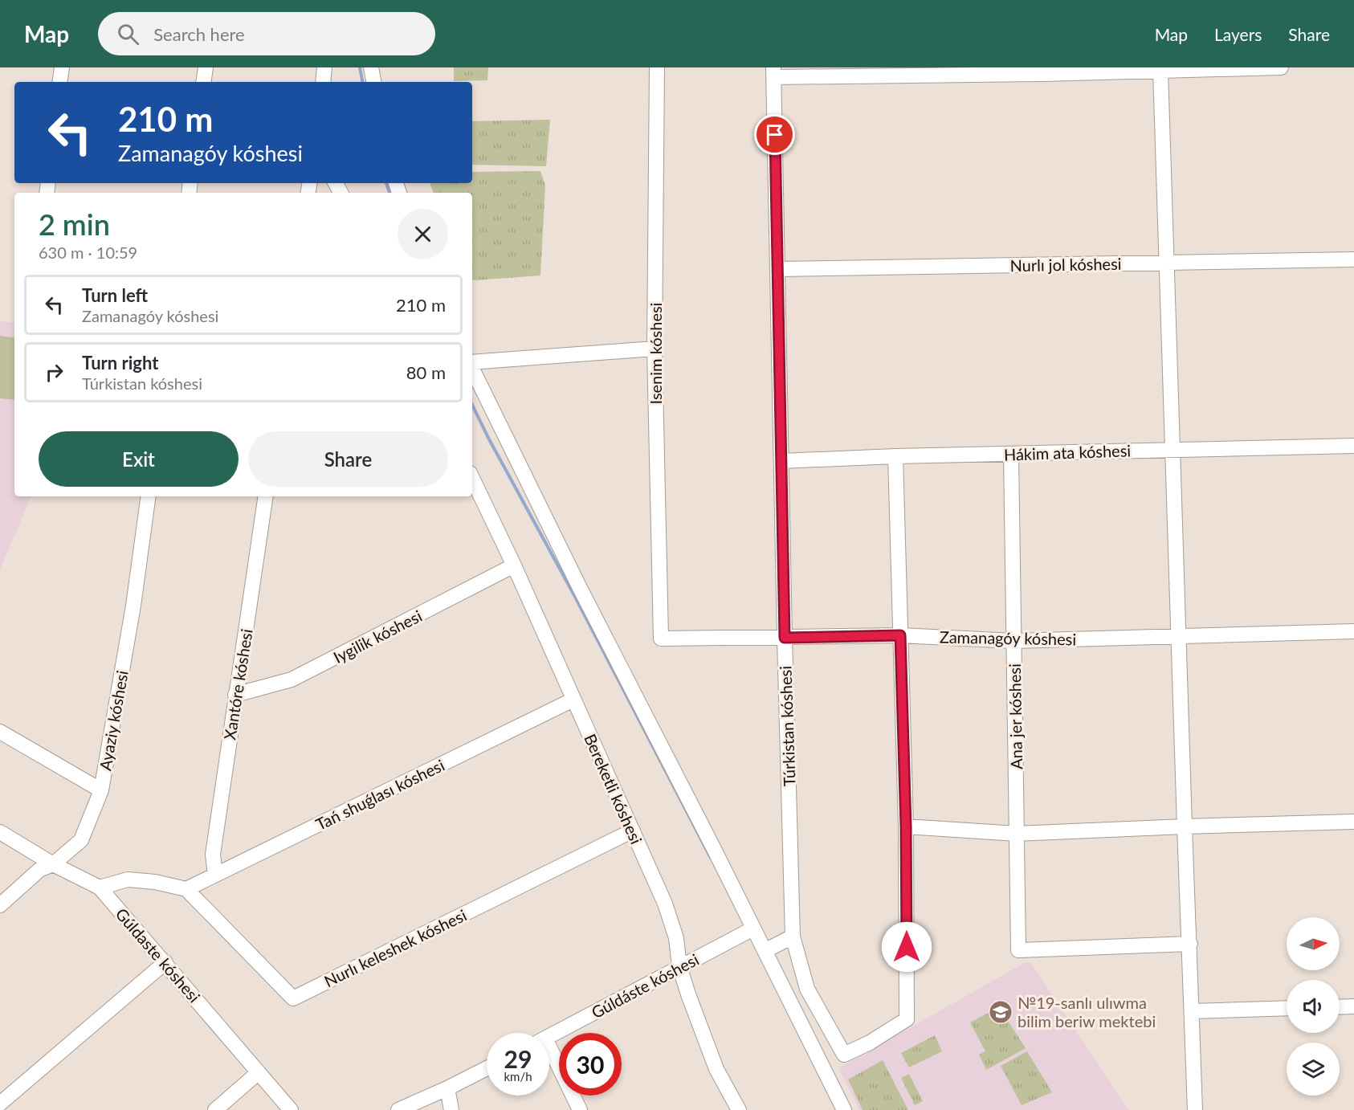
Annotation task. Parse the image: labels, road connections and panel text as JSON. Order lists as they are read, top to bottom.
{
  "streets": {
    "street": [
      "Nurlı jol kóshesi",
      "Isenim kóshesi",
      "Hákim ata kóshesi",
      "Iygilik kóshesi",
      "Zamanagóy kóshesi",
      "Xantóre kóshesi",
      "Ana jer kóshesi",
      "Ayaziy kóshesi",
      "Túrkistan kóshesi",
      "Bereketli kóshesi",
      "Tań shuǵlası kóshesi",
      "Nurlı keleshek kóshesi",
      "Gúldaste kóshesi",
      "Gúldáste kóshesi"
    ]
  },
  "crossings": [
    ["Nurlı jol kóshesi", "Túrkistan kóshesi"],
    ["Isenim kóshesi", "Zamanagóy kóshesi"],
    ["Hákim ata kóshesi", "Ana jer kóshesi"],
    ["Hákim ata kóshesi", "Túrkistan kóshesi"],
    ["Iygilik kóshesi", "Xantóre kóshesi"],
    ["Iygilik kóshesi", "Bereketli kóshesi"],
    ["Zamanagóy kóshesi", "Ana jer kóshesi"],
    ["Zamanagóy kóshesi", "Túrkistan kóshesi"],
    ["Xantóre kóshesi", "Tań shuǵlası kóshesi"],
    ["Ayaziy kóshesi", "Gúldaste kóshesi"],
    ["Bereketli kóshesi", "Tań shuǵlası kóshesi"],
    ["Bereketli kóshesi", "Nurlı keleshek kóshesi"],
    ["Bereketli kóshesi", "Gúldáste kóshesi"],
    ["Tań shuǵlası kóshesi", "Nurlı keleshek kóshesi"]
  ],
  "places": {
    "school or university": ["№19-sanlı ulıwma bilim beriw mektebi"]
  },
  "north": "right",
  "page": {
    "header": "Map",
    "search": "Search here",
    "nav": ["Map", "Layers", "Share"],
    "turn": ["210 m", "Zamanagóy kóshesi"],
    "heading": ["2 min", "630 m · 10:59"],
    "list": [
      {
        "name": "Turn left",
        "note": "Zamanagóy kóshesi",
        "value": "210 m"
      },
      {
        "name": "Turn right",
        "note": "Túrkistan kóshesi",
        "value": "80 m"
      }
    ],
    "buttons": ["Exit", "Share"],
    "speed": "29 km/h",
    "limit": "30"
  }
}
